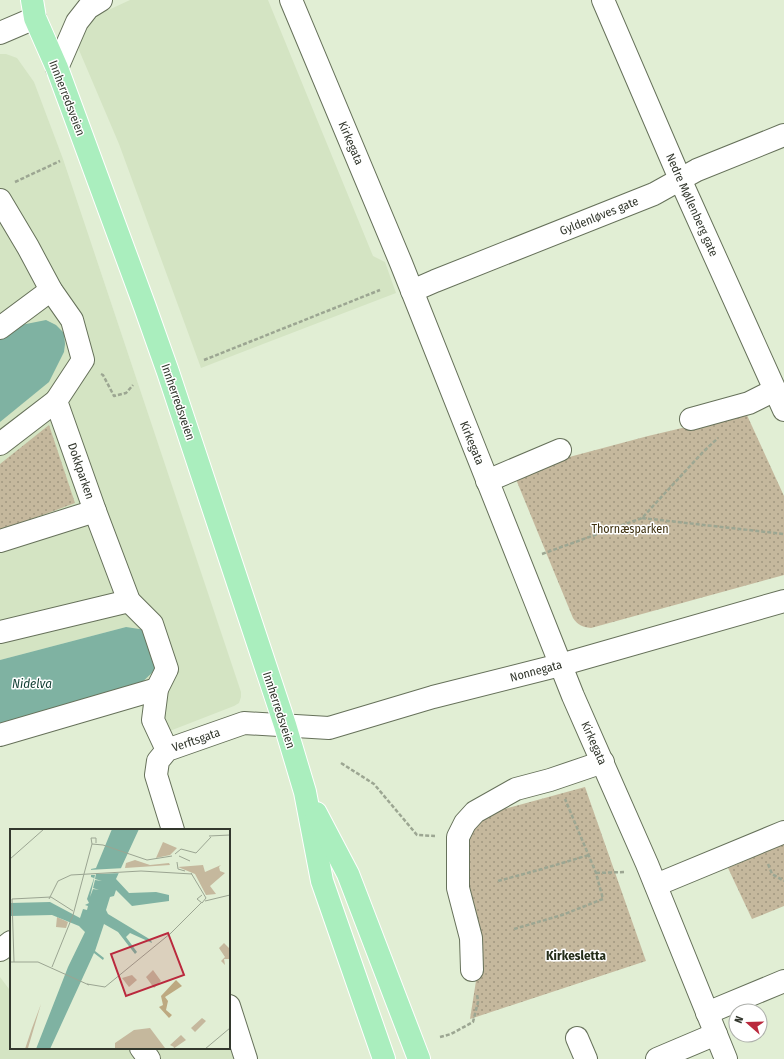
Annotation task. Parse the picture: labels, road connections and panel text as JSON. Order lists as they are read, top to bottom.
{
  "streets": {
    "main road": ["Innherredsveien"],
    "street": [
      "Kirkegata",
      "Nedre Møllenberg gate",
      "Gyldenløves gate",
      "Dokkparken",
      "Nonnegata",
      "Verftsgata"
    ]
  },
  "crossings": [
    ["Innherredsveien", "Nonnegata"],
    ["Innherredsveien", "Verftsgata"],
    ["Kirkegata", "Gyldenløves gate"],
    ["Kirkegata", "Nonnegata"],
    ["Nedre Møllenberg gate", "Gyldenløves gate"],
    ["Dokkparken", "Verftsgata"],
    ["Nonnegata", "Verftsgata"]
  ],
  "districts": ["Kirkesletta"],
  "water": ["Nidelva"],
  "parks": ["Thornæsparken"],
  "north": "left"
}
